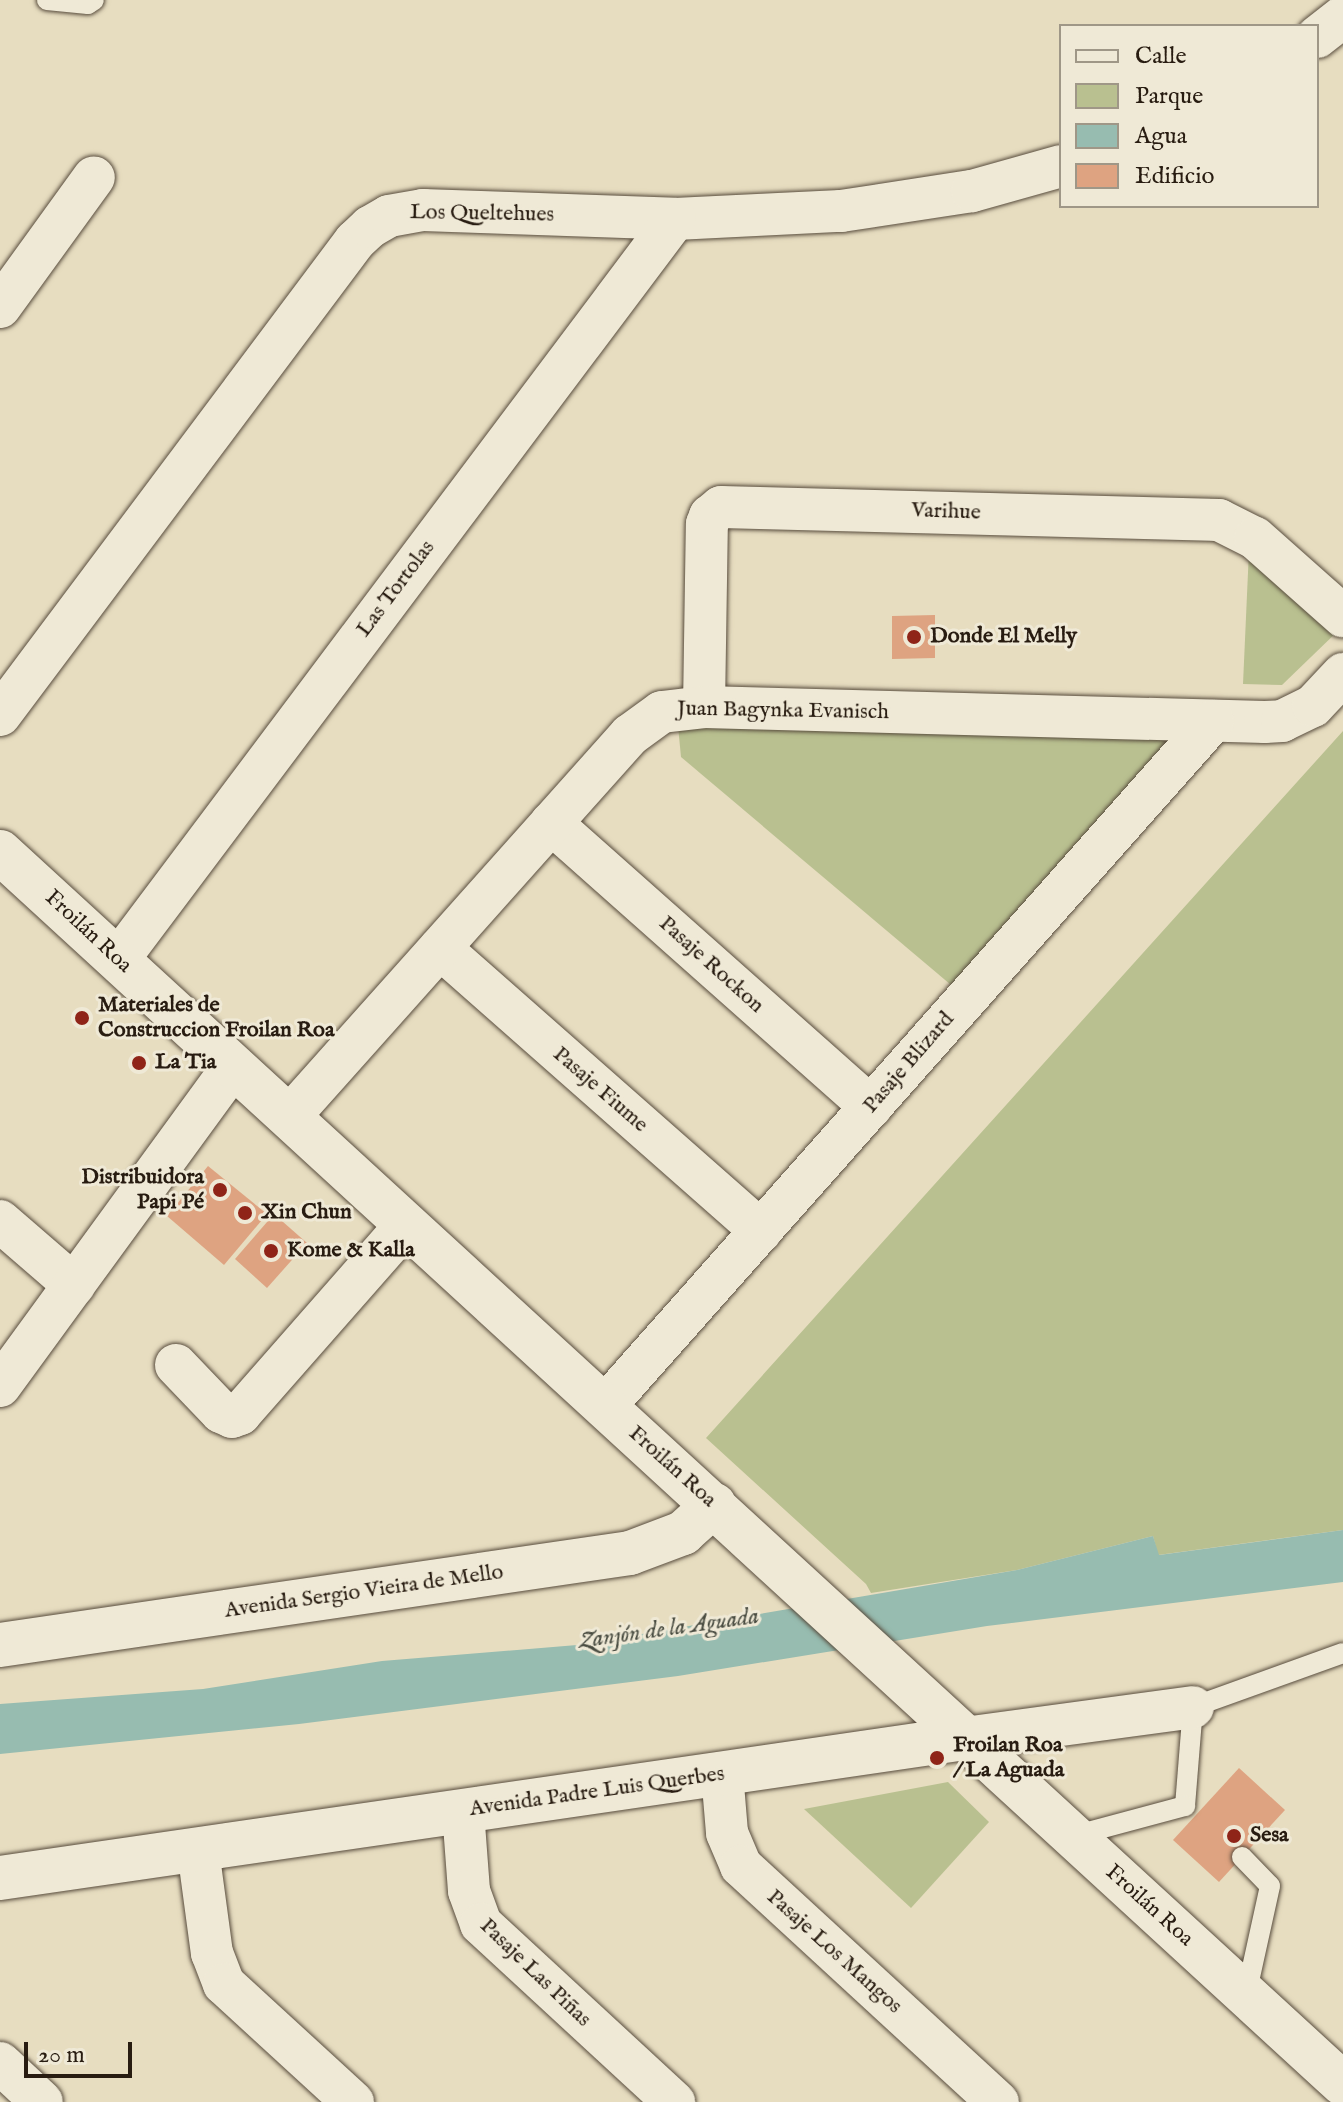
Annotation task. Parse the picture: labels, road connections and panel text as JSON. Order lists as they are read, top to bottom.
{
  "streets": {
    "main road": ["Froilán Roa", "Avenida Sergio Vieira de Mello", "Avenida Padre Luis Querbes"],
    "street": [
      "Los Queltehues",
      "Varihue",
      "Las Tortolas",
      "Juan Bagynka Evanisch",
      "Pasaje Rockon",
      "Pasaje Blizard",
      "Pasaje Fiume",
      "Pasaje Los Mangos",
      "Pasaje Las Piñas"
    ]
  },
  "crossings": [
    ["Los Queltehues", "Las Tortolas"],
    ["Varihue", "Juan Bagynka Evanisch"],
    ["Las Tortolas", "Froilán Roa"],
    ["Juan Bagynka Evanisch", "Froilán Roa"],
    ["Juan Bagynka Evanisch", "Pasaje Rockon"],
    ["Juan Bagynka Evanisch", "Pasaje Blizard"],
    ["Juan Bagynka Evanisch", "Pasaje Fiume"],
    ["Froilán Roa", "Pasaje Blizard"],
    ["Froilán Roa", "Avenida Sergio Vieira de Mello"],
    ["Froilán Roa", "Avenida Padre Luis Querbes"],
    ["Pasaje Rockon", "Pasaje Blizard"],
    ["Pasaje Blizard", "Pasaje Fiume"],
    ["Avenida Padre Luis Querbes", "Pasaje Los Mangos"],
    ["Avenida Padre Luis Querbes", "Pasaje Las Piñas"]
  ],
  "water": ["Zanjón de la Aguada"],
  "places": [
    "Donde El Melly",
    "Materiales de Construccion Froilan Roa",
    "La Tia",
    "Distribuidora Papi Pé",
    "Xin Chun",
    "Kome & Kalla",
    "Froilan Roa / La Aguada",
    "Sesa"
  ],
  "legend": [
    "Calle",
    "Parque",
    "Agua",
    "Edificio"
  ],
  "scale_bar": "20 m"
}
